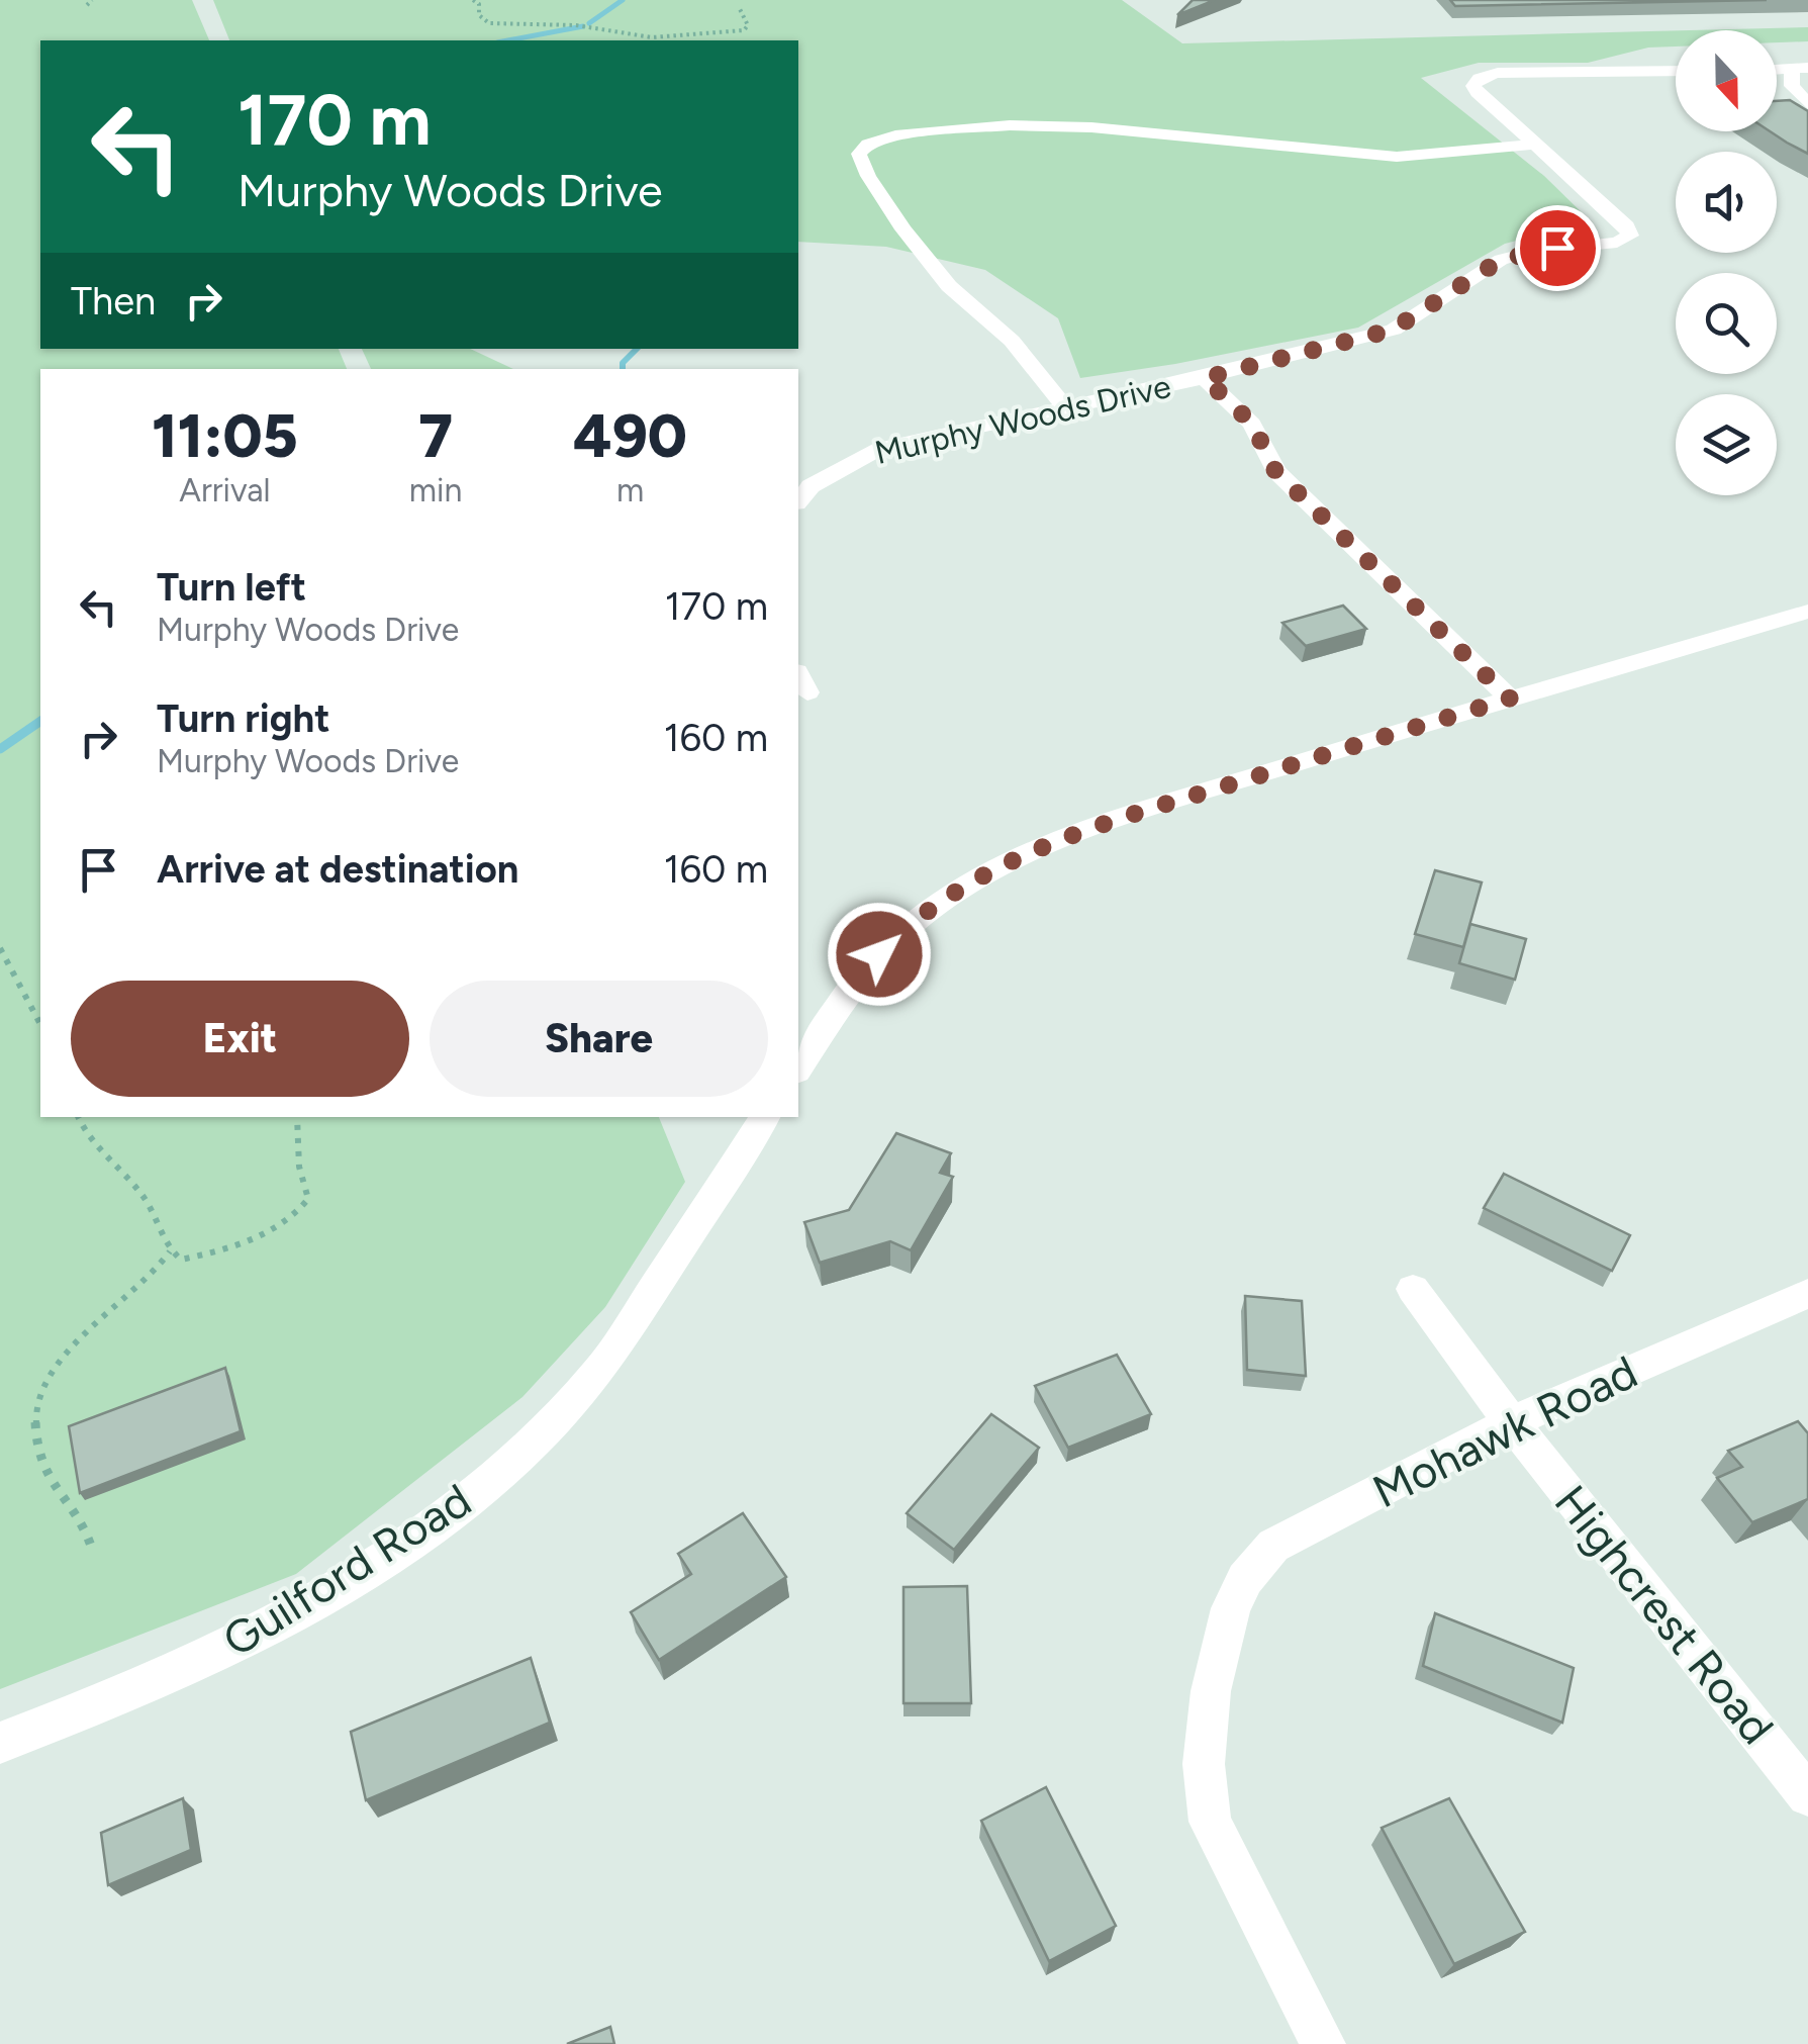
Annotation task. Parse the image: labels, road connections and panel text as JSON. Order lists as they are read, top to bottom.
{
  "streets": {
    "street": [
      "Murphy Woods Drive",
      "Mohawk Road",
      "Guilford Road",
      "Highcrest Road"
    ]
  },
  "crossings": [
    ["Mohawk Road", "Highcrest Road"]
  ],
  "north": "bottom",
  "page": {
    "turn": ["170 m", "Murphy Woods Drive"],
    "then": "Then",
    "eta": [
      "11:05",
      "Arrival",
      "7",
      "min",
      "490",
      "m"
    ],
    "list": [
      {
        "name": "Turn left",
        "note": "Murphy Woods Drive",
        "value": "170 m"
      },
      {
        "name": "Turn right",
        "note": "Murphy Woods Drive",
        "value": "160 m"
      },
      {
        "name": "Arrive at destination",
        "value": "160 m"
      }
    ],
    "buttons": ["Exit", "Share"]
  }
}
